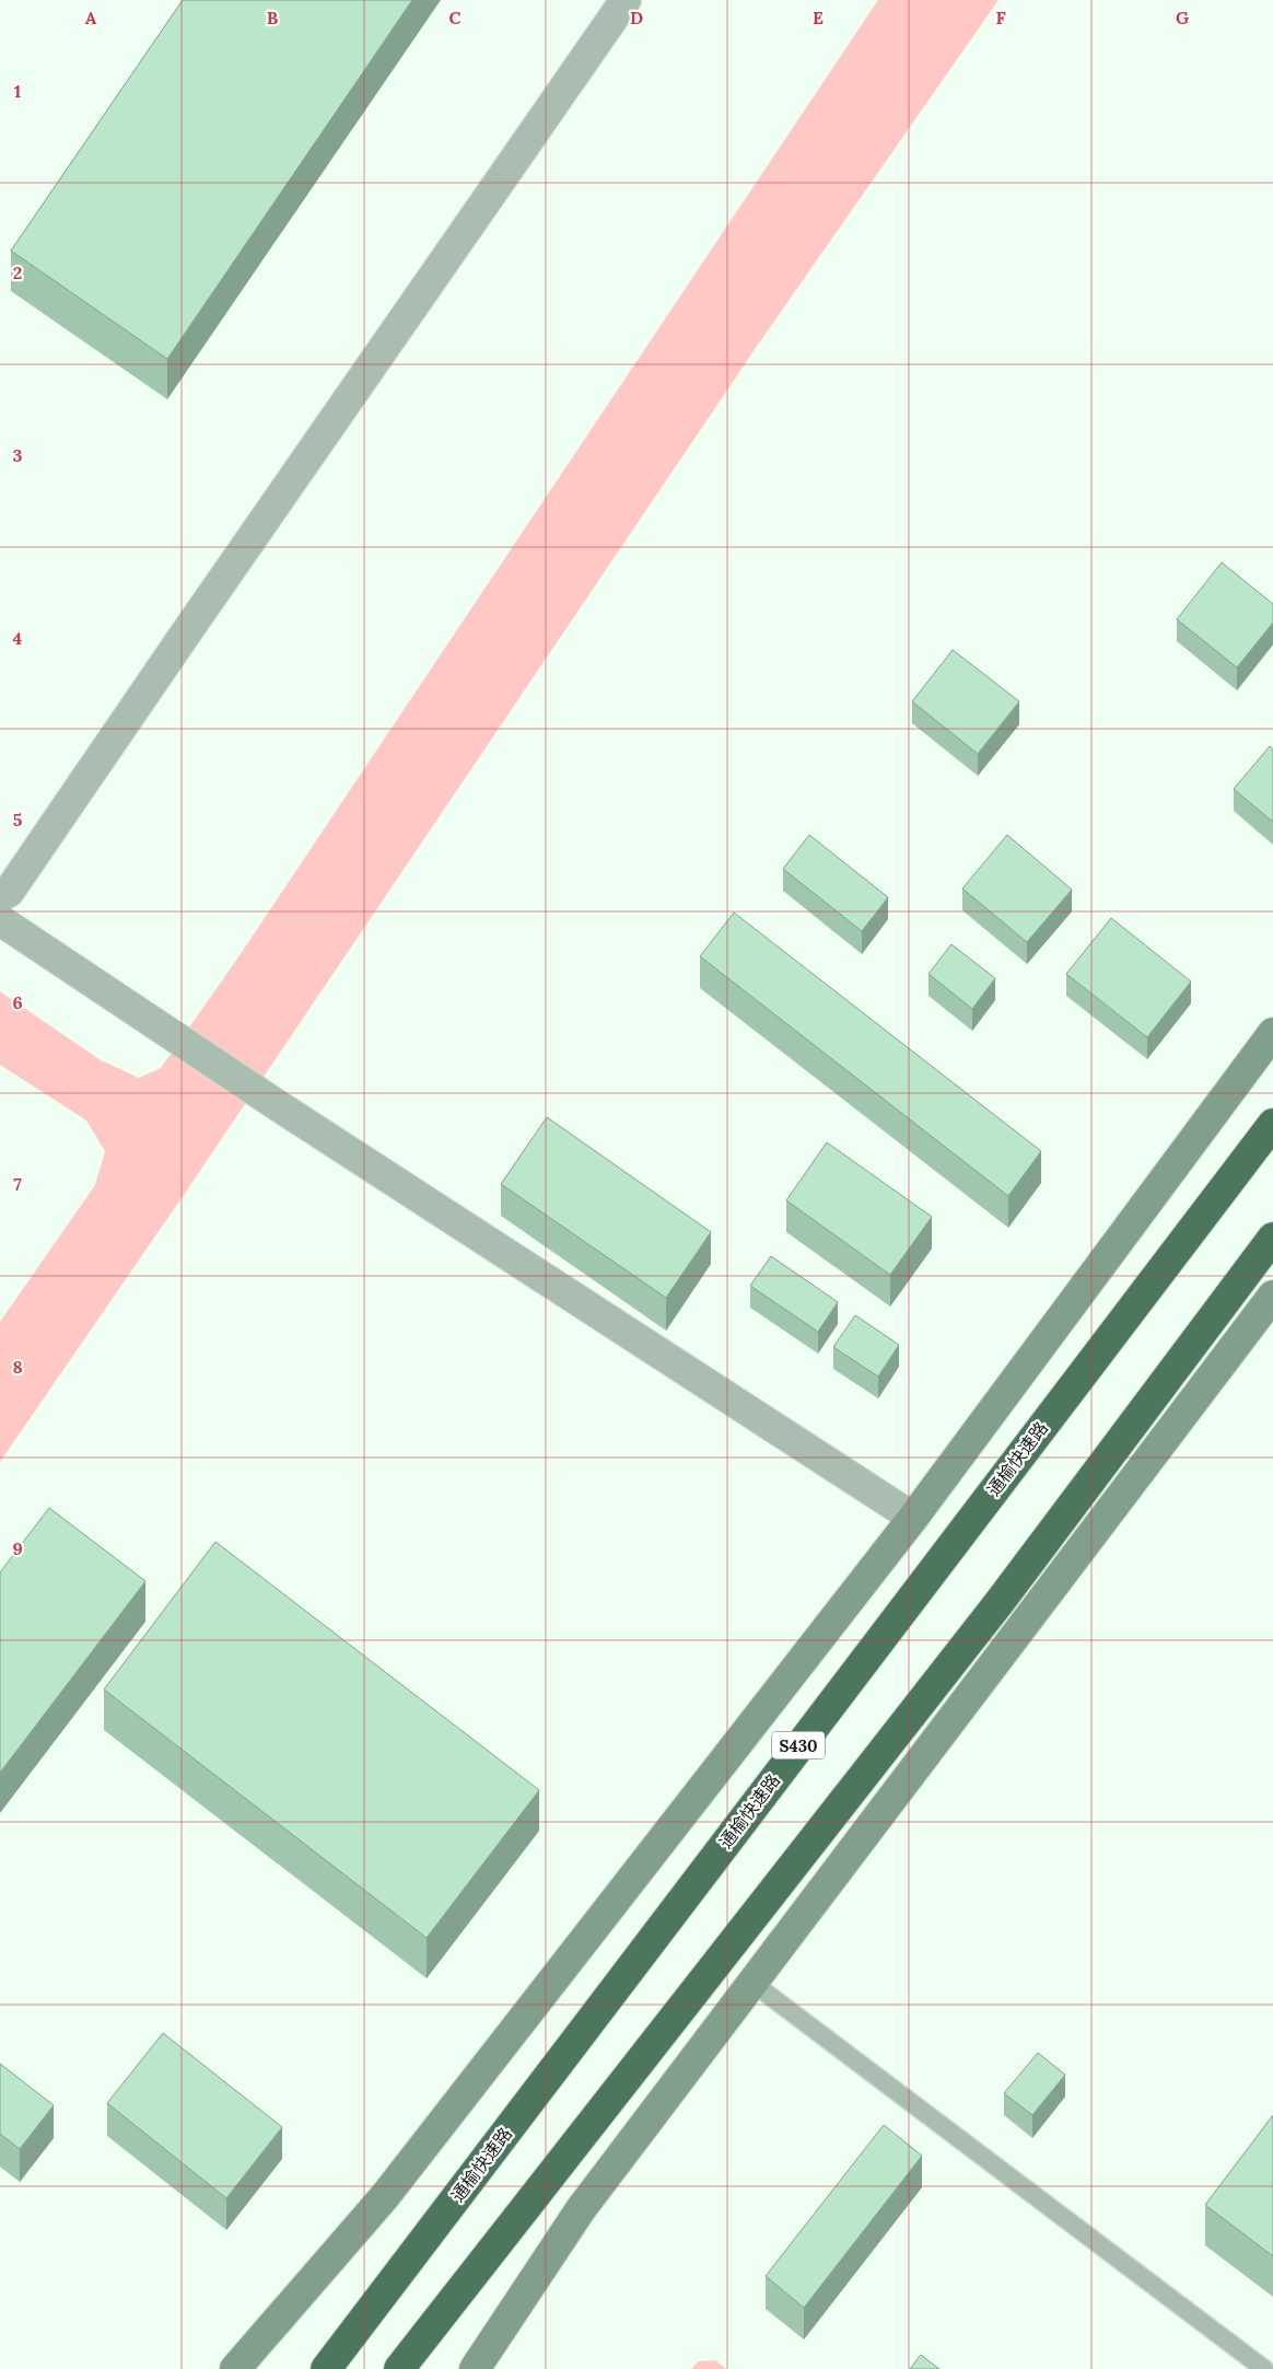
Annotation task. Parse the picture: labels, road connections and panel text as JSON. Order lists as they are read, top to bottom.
{
  "streets": {
    "highway": ["通榆快速路", "S430"]
  },
  "grid": {
    "columns": [
      "A",
      "B",
      "C",
      "D",
      "E",
      "F",
      "G"
    ],
    "rows": [
      "1",
      "2",
      "3",
      "4",
      "5",
      "6",
      "7",
      "8",
      "9"
    ]
  }
}
